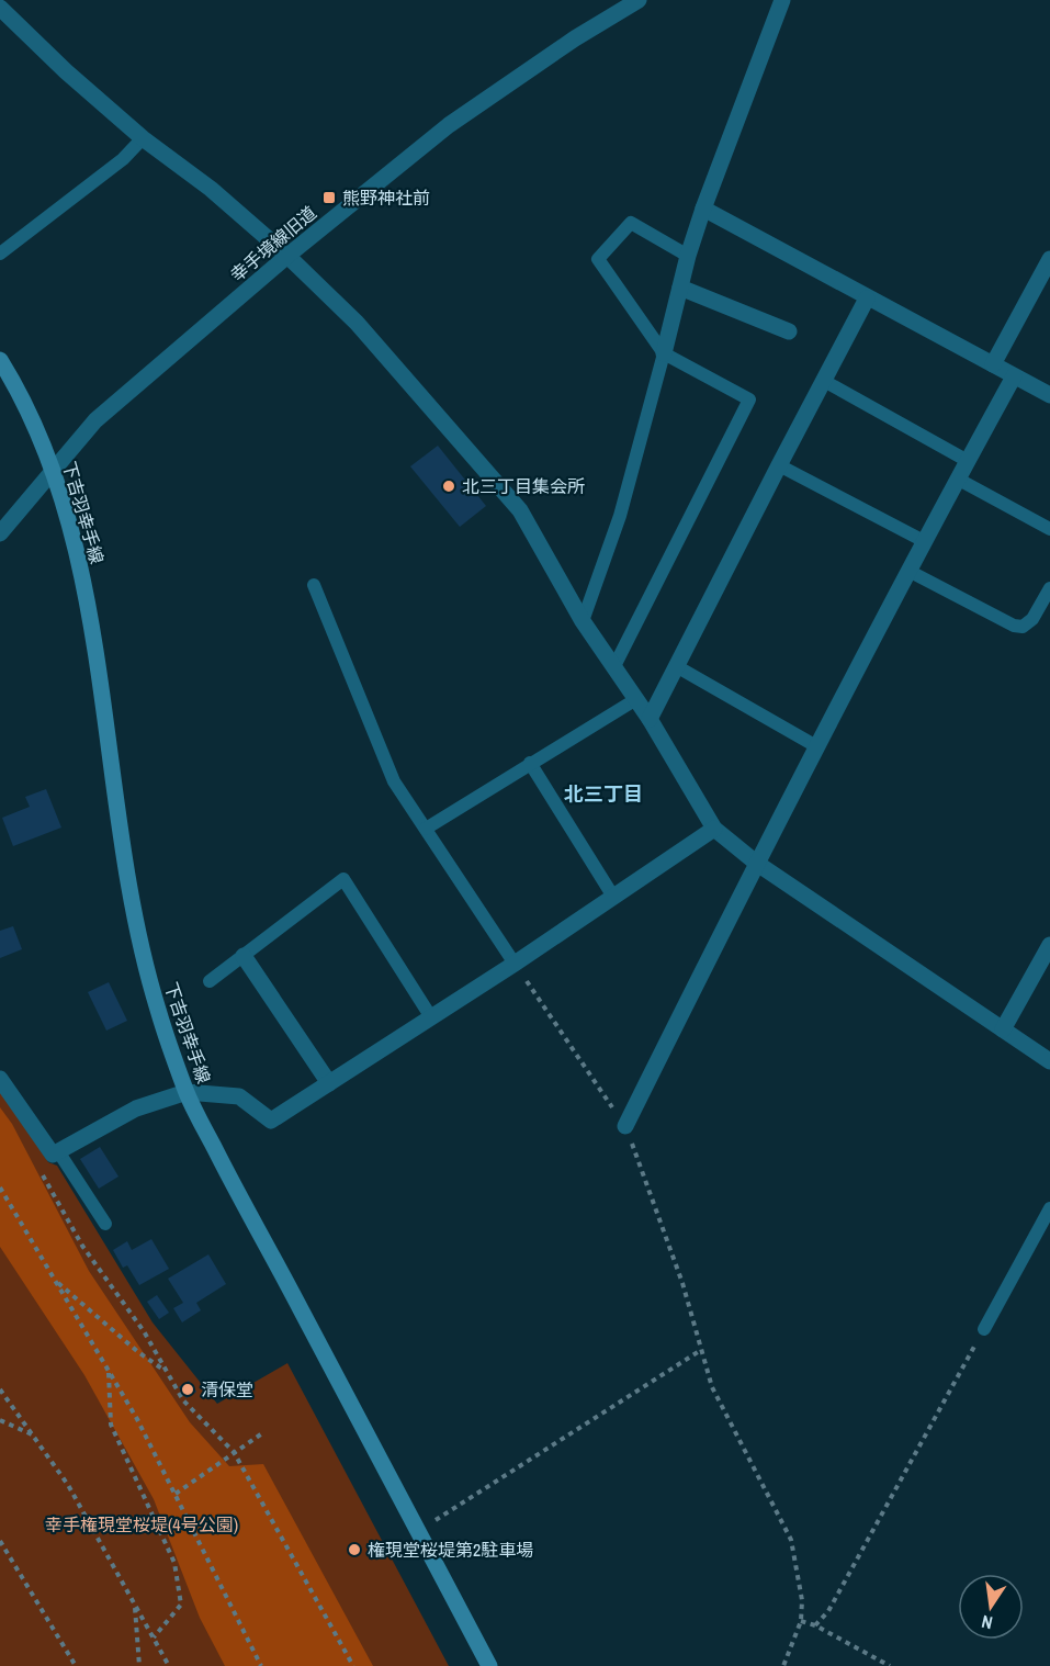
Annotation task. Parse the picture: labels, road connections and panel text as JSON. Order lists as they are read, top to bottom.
{
  "streets": {
    "main road": ["下吉羽幸手線"],
    "street": ["幸手境線旧道"]
  },
  "crossings": [
    ["幸手境線旧道", "下吉羽幸手線"]
  ],
  "districts": ["北三丁目"],
  "parks": ["幸手権現堂桜堤(4号公園)"],
  "places": {
    "transit": ["熊野神社前"],
    "other": ["北三丁目集会所", "清保堂", "権現堂桜堤第2駐車場"]
  },
  "north": "bottom"
}
